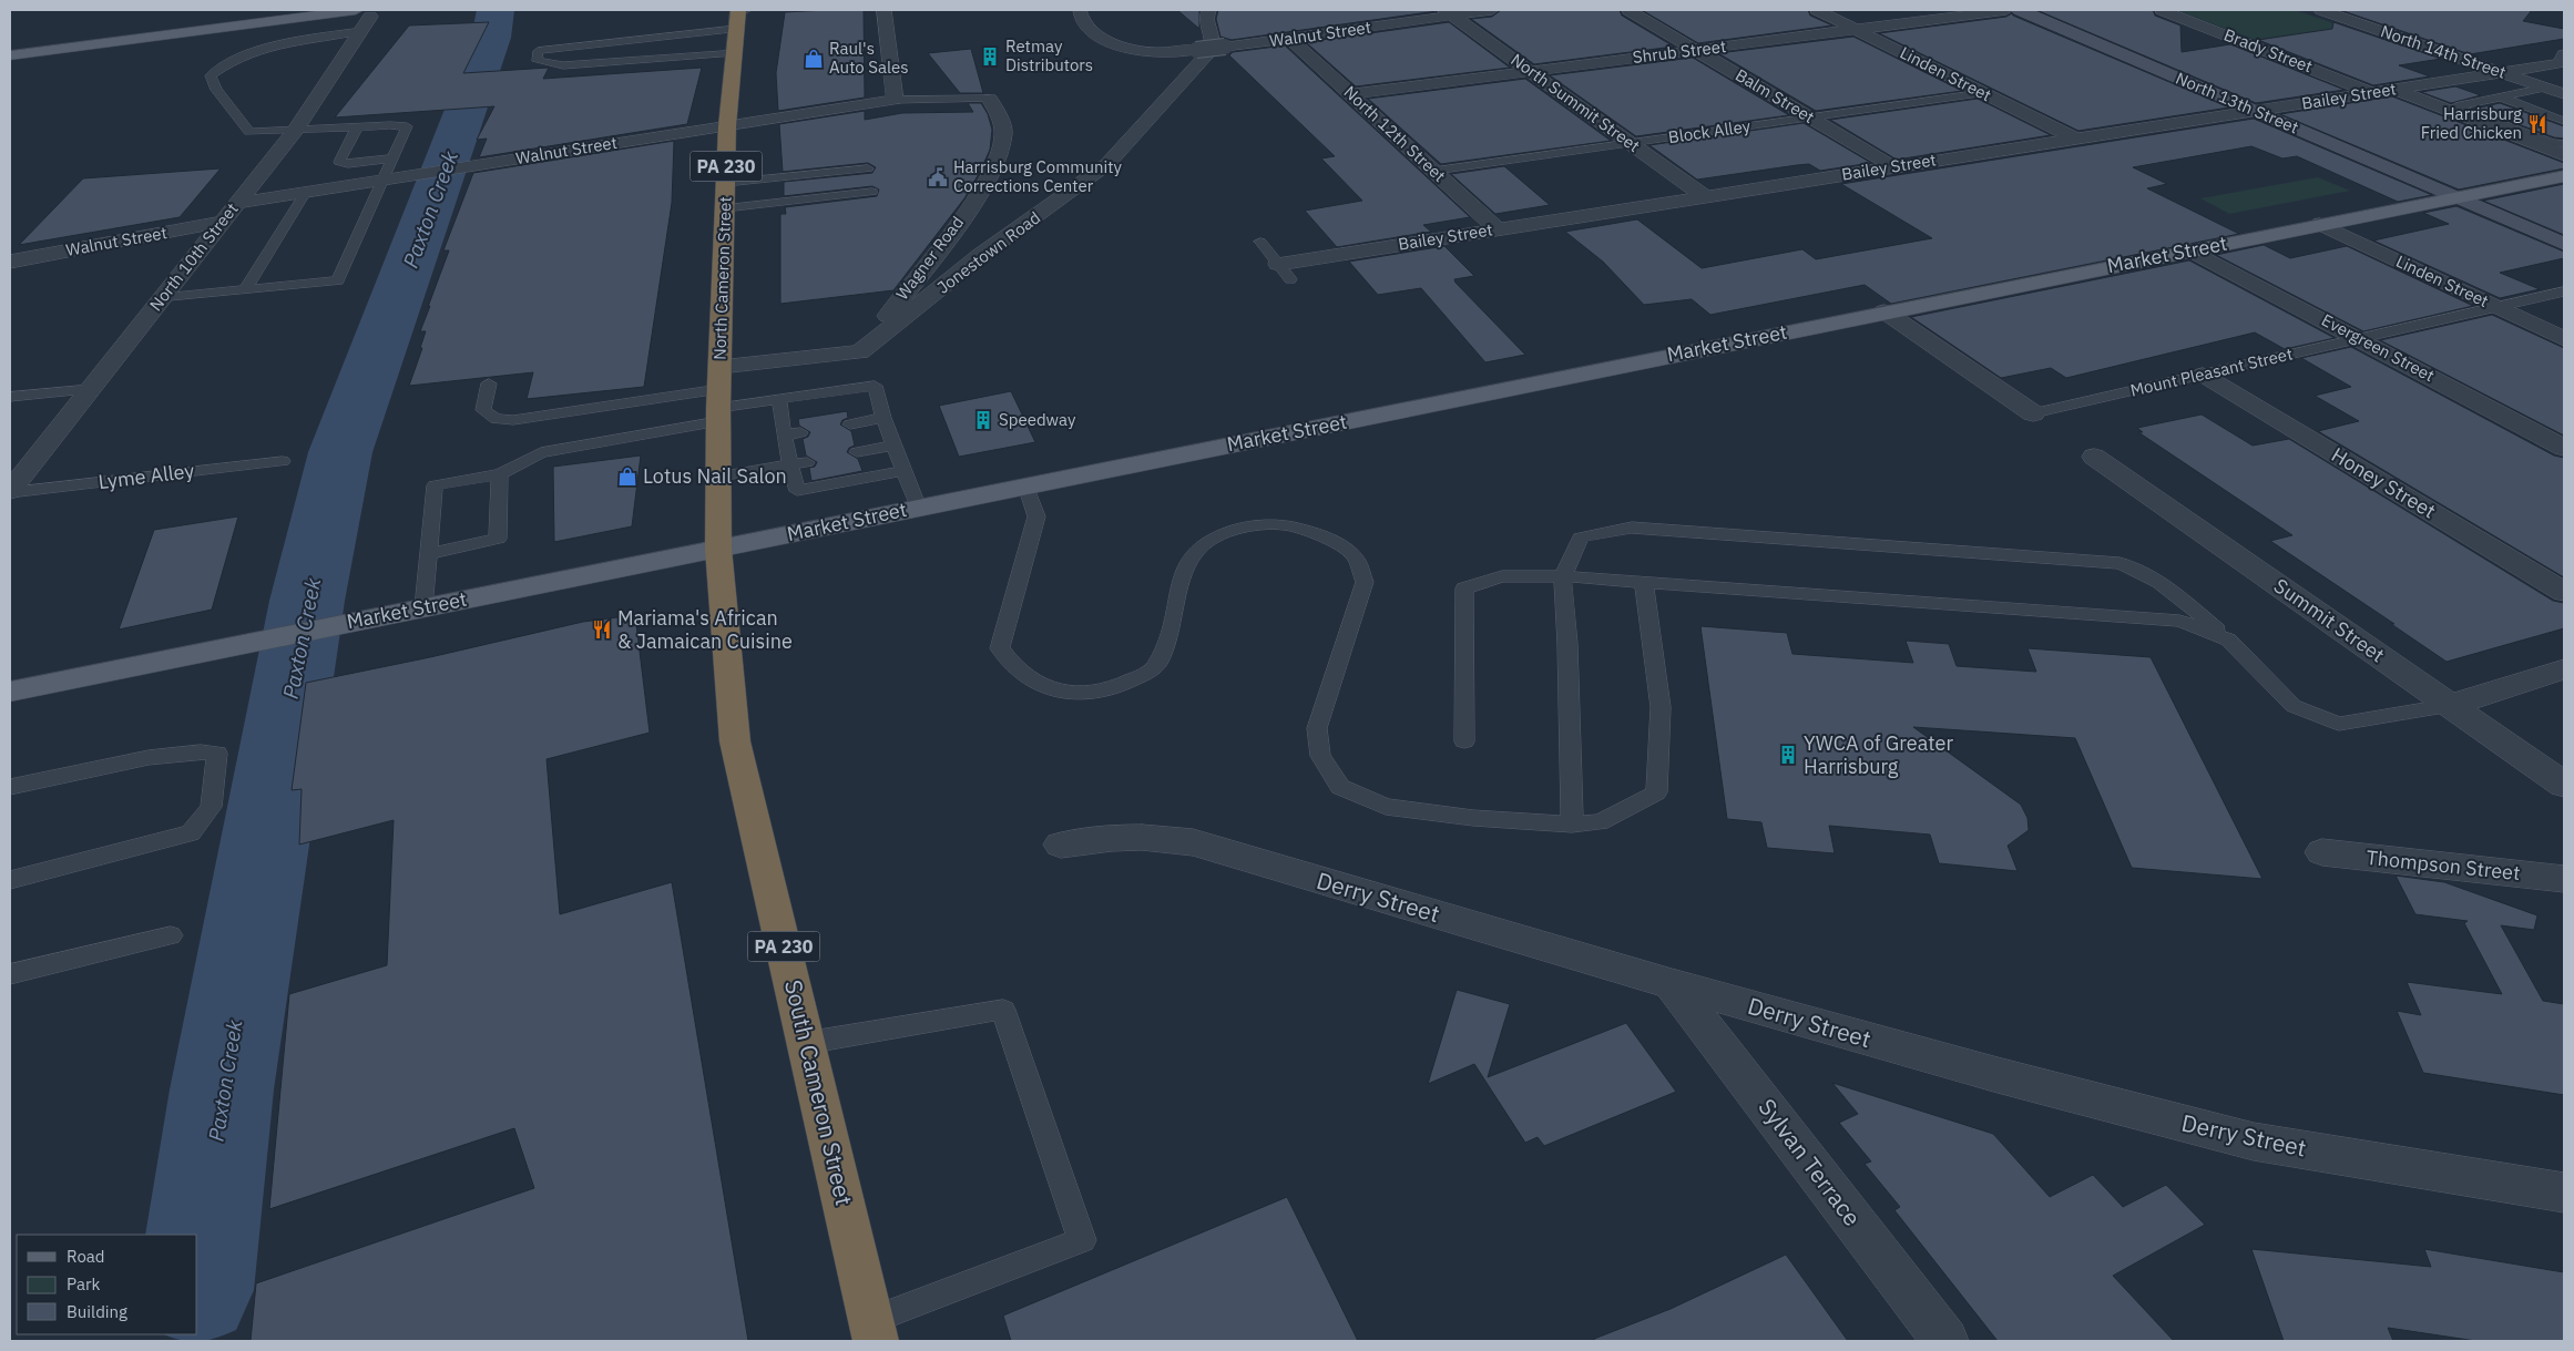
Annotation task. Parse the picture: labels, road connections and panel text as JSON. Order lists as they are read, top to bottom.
{
  "streets": {
    "highway": ["PA 230", "North Cameron Street", "South Cameron Street"],
    "main road": ["North 13th Street", "Market Street"],
    "street": [
      "Walnut Street",
      "Brady Street",
      "Shrub Street",
      "North 14th Street",
      "Linden Street",
      "Balm Street",
      "Bailey Street",
      "North Summit Street",
      "North 12th Street",
      "Jonestown Road",
      "North 10th Street",
      "Wagner Road",
      "Evergreen Street",
      "Mount Pleasant Street",
      "Honey Street",
      "Summit Street",
      "Thompson Street",
      "Derry Street",
      "Sylvan Terrace"
    ],
    "lane": ["Block Alley", "Lyme Alley"]
  },
  "crossings": [
    ["Walnut Street", "North Summit Street"],
    ["Walnut Street", "North 12th Street"],
    ["Walnut Street", "Jonestown Road"],
    ["Walnut Street", "North 10th Street"],
    ["Walnut Street", "North Cameron Street"],
    ["Brady Street", "Bailey Street"],
    ["Shrub Street", "Linden Street"],
    ["Shrub Street", "Balm Street"],
    ["Shrub Street", "North Summit Street"],
    ["Shrub Street", "North 12th Street"],
    ["North 14th Street", "Bailey Street"],
    ["Linden Street", "Bailey Street"],
    ["Linden Street", "Block Alley"],
    ["Linden Street", "Market Street"],
    ["Linden Street", "Mount Pleasant Street"],
    ["Balm Street", "Bailey Street"],
    ["Balm Street", "Block Alley"],
    ["Bailey Street", "North Summit Street"],
    ["Bailey Street", "North 13th Street"],
    ["Bailey Street", "North 12th Street"],
    ["North Summit Street", "Block Alley"],
    ["North 13th Street", "Market Street"],
    ["Block Alley", "North 12th Street"],
    ["Jonestown Road", "Wagner Road"],
    ["Market Street", "North Cameron Street"],
    ["Market Street", "Evergreen Street"],
    ["Market Street", "Mount Pleasant Street"],
    ["Market Street", "South Cameron Street"],
    ["North 10th Street", "Lyme Alley"],
    ["North Cameron Street", "South Cameron Street"],
    ["Evergreen Street", "Mount Pleasant Street"],
    ["Mount Pleasant Street", "Honey Street"],
    ["Derry Street", "Sylvan Terrace"]
  ],
  "water": ["Paxton Creek"],
  "places": {
    "building": ["Retmay Distributors", "Speedway", "YWCA of Greater Harrisburg"],
    "shop": ["Raul's Auto Sales", "Lotus Nail Salon"],
    "restaurant": ["Harrisburg Fried Chicken", "Mariama's African & Jamaican Cuisine"],
    "public building": ["Harrisburg Community Corrections Center"]
  },
  "legend": ["Road", "Park", "Building"]
}
